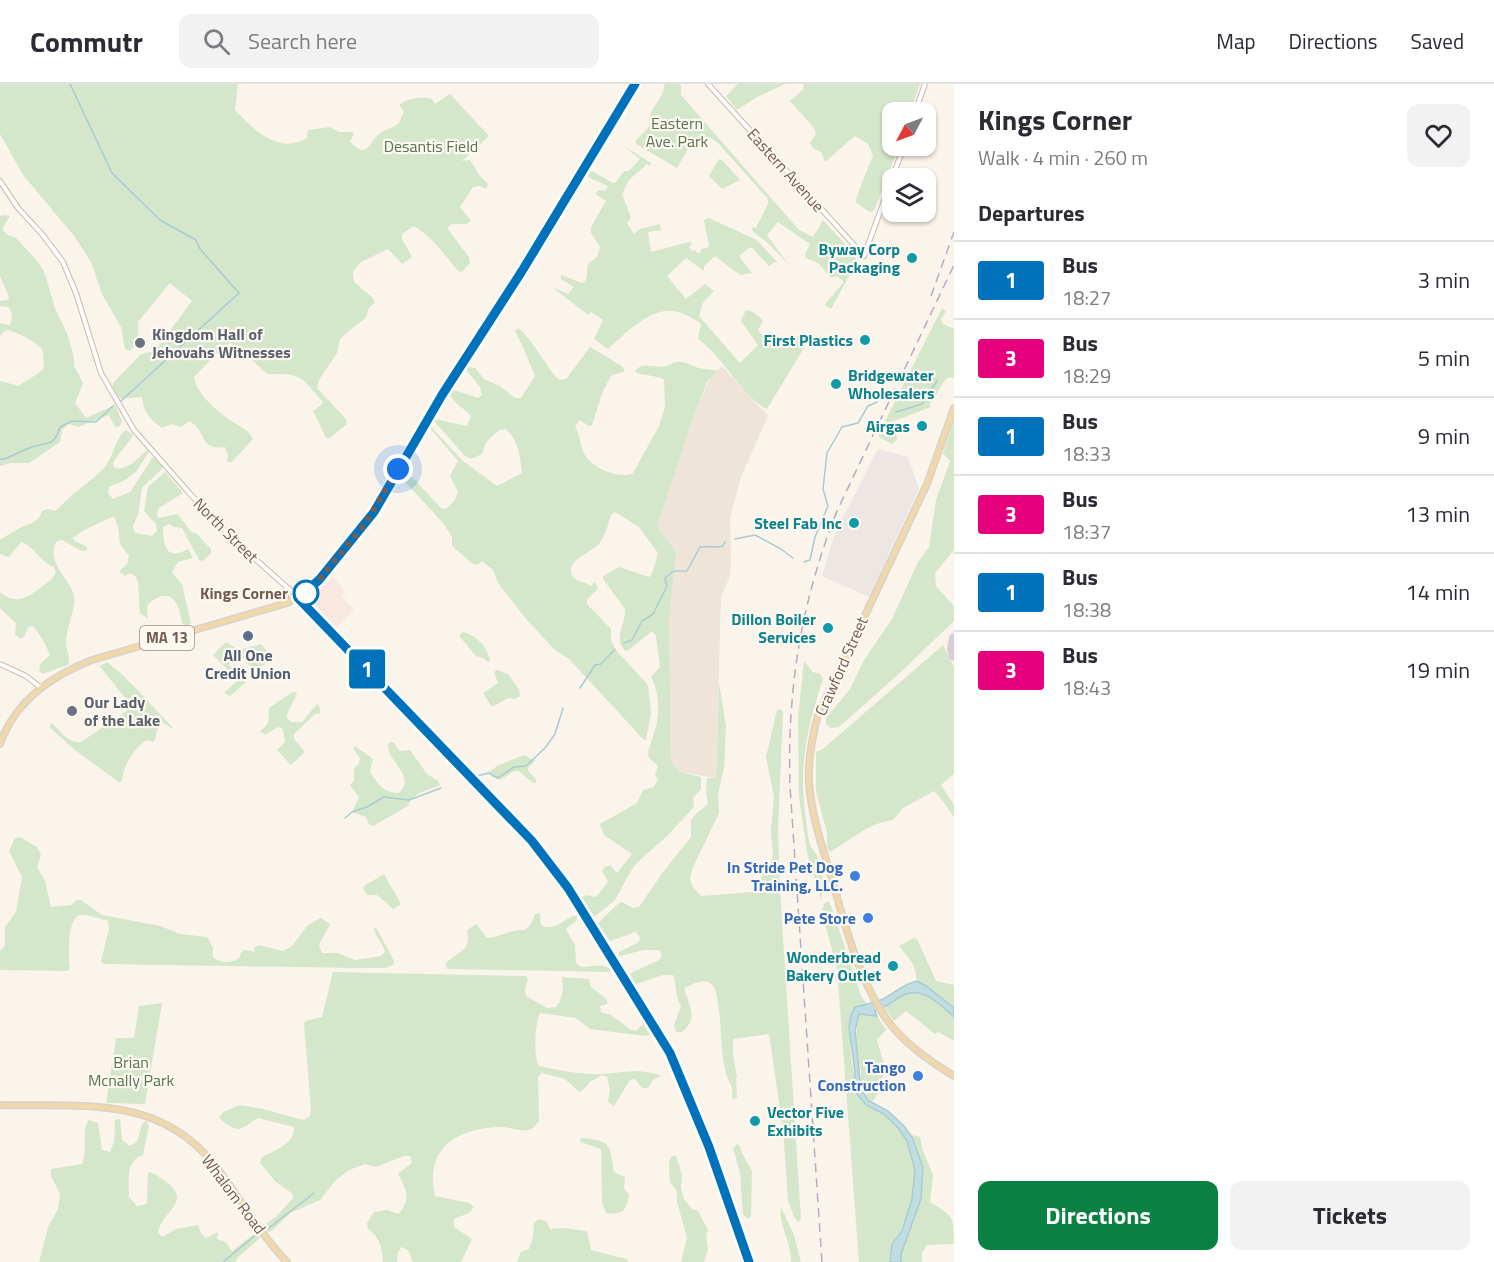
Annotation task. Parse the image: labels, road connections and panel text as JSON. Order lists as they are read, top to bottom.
{
  "streets": {
    "main road": [
      "North Street",
      "MA 13",
      "Crawford Street",
      "Whalom Road"
    ],
    "street": ["Eastern Avenue"]
  },
  "crossings": [
    ["North Street", "MA 13"]
  ],
  "parks": ["Eastern Ave. Park", "Desantis Field", "Brian Mcnally Park"],
  "places": [
    "Byway Corp Packaging",
    "First Plastics",
    "Kingdom Hall of Jehovahs Witnesses",
    "Bridgewater Wholesalers",
    "Airgas",
    "Steel Fab Inc",
    "Kings Corner",
    "Dillon Boiler Services",
    "All One Credit Union",
    "Our Lady of the Lake",
    "In Stride Pet Dog Training, LLC.",
    "Pete Store",
    "Wonderbread Bakery Outlet",
    "Tango Construction",
    "Vector Five Exhibits"
  ],
  "lines": ["bus line 1"],
  "north": "bottom left",
  "page": {
    "header": "Commutr",
    "search": "Search here",
    "nav": ["Map", "Directions", "Saved"],
    "on_map": "1",
    "heading": [
      ["Kings Corner", "Walk · 4 min · 260 m"],
      "Departures"
    ],
    "list": [
      {
        "mark": "1",
        "name": "Bus",
        "note": "18:27",
        "value": "3 min"
      },
      {
        "mark": "3",
        "name": "Bus",
        "note": "18:29",
        "value": "5 min"
      },
      {
        "mark": "1",
        "name": "Bus",
        "note": "18:33",
        "value": "9 min"
      },
      {
        "mark": "3",
        "name": "Bus",
        "note": "18:37",
        "value": "13 min"
      },
      {
        "mark": "1",
        "name": "Bus",
        "note": "18:38",
        "value": "14 min"
      },
      {
        "mark": "3",
        "name": "Bus",
        "note": "18:43",
        "value": "19 min"
      }
    ],
    "buttons": ["Directions", "Tickets"]
  }
}
